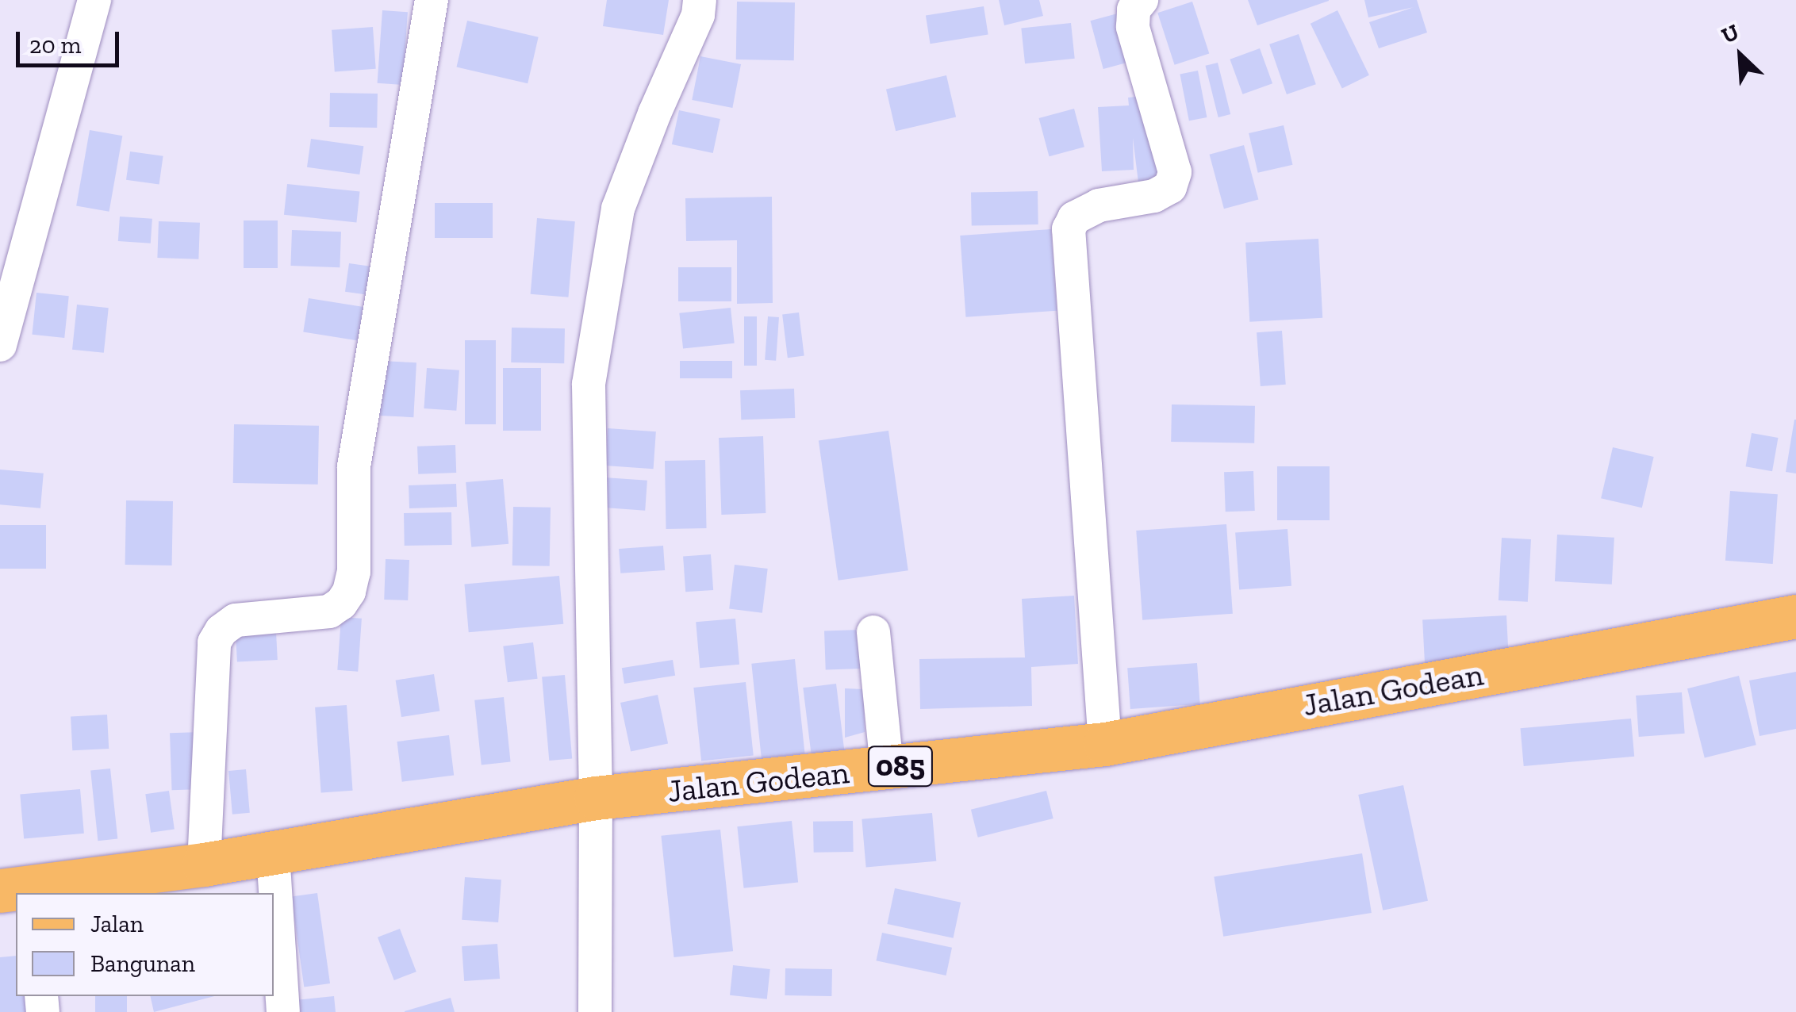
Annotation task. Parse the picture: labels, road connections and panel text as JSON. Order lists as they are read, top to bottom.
{
  "streets": {
    "main road": ["Jalan Godean", "085"]
  },
  "legend": ["Jalan", "Bangunan"],
  "scale_bar": "20 m",
  "north": "top left"
}
